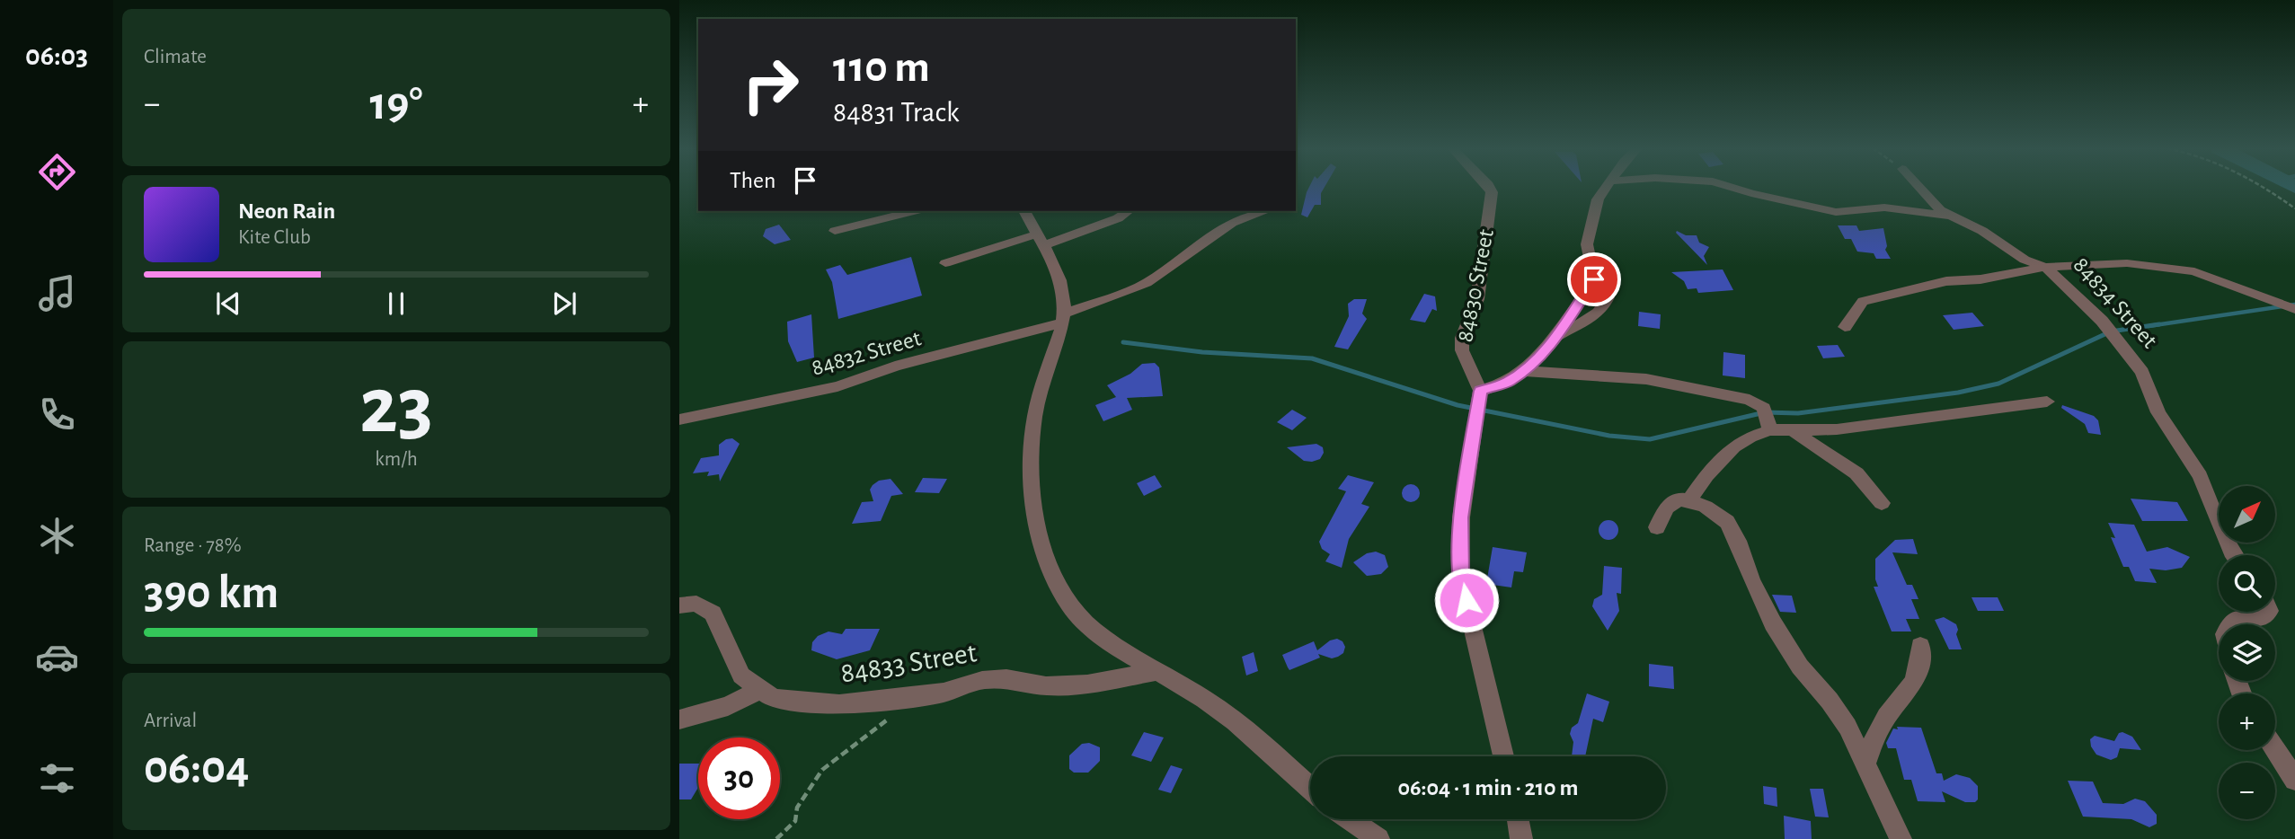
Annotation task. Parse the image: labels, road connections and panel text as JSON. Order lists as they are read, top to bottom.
{
  "streets": {
    "street": [
      "84830 Street",
      "84834 Street",
      "84832 Street",
      "84833 Street"
    ]
  },
  "north": "top right",
  "page": {
    "tabs": "06:03",
    "tile": [
      "Climate",
      ["23", "km/h"],
      ["Range · 78%", "390 km"],
      ["Arrival", "06:04"]
    ],
    "turn": ["110 m", "84831 Track"],
    "heat": ["−", "19°", "+"],
    "then": "Then",
    "song": ["Neon Rain", "Kite Club"],
    "map_buttons": ["+", "−"],
    "limit": "30",
    "trip": "06:04 · 1 min · 210 m"
  }
}
